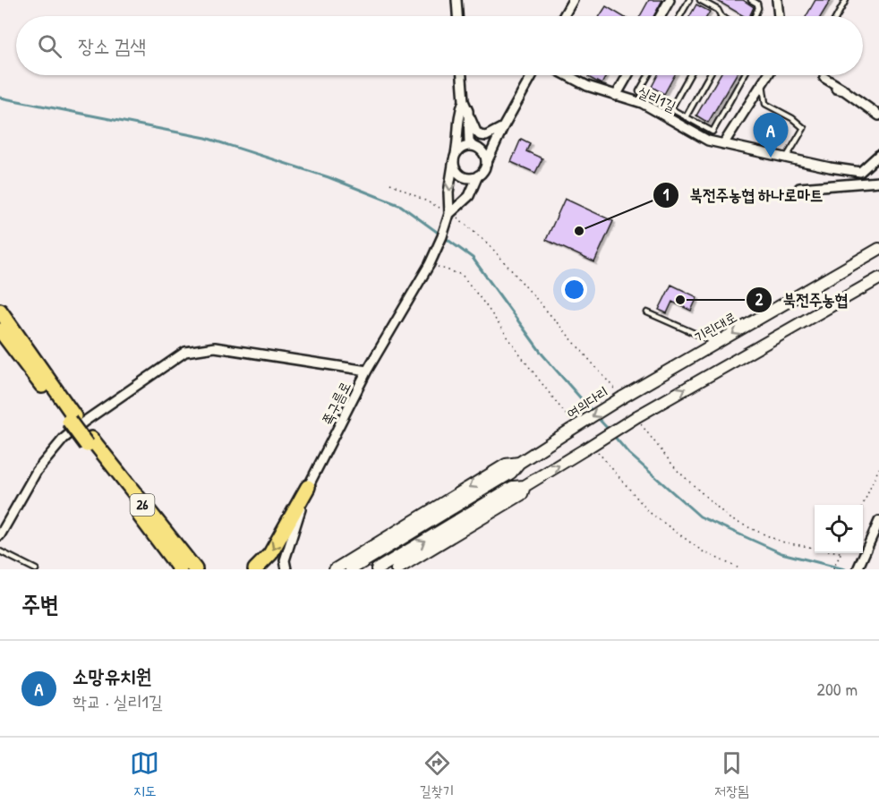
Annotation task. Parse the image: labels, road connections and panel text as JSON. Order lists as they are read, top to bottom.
{
  "streets": {
    "main road": ["26"],
    "street": [
      "실리1길",
      "기린대로",
      "여의다리",
      "쪽구름로"
    ]
  },
  "crossings": [
    ["기린대로", "여의다리"]
  ],
  "places": ["북전주농협 하나로마트", "북전주농협"],
  "page": {
    "search": "장소 검색",
    "pins": "A",
    "heading": "주변",
    "list": [
      {
        "mark": "A",
        "name": "소망유치원",
        "note": "학교 · 실리1길",
        "value": "200 m"
      }
    ],
    "nav": ["지도", "길찾기", "저장됨"]
  }
}
